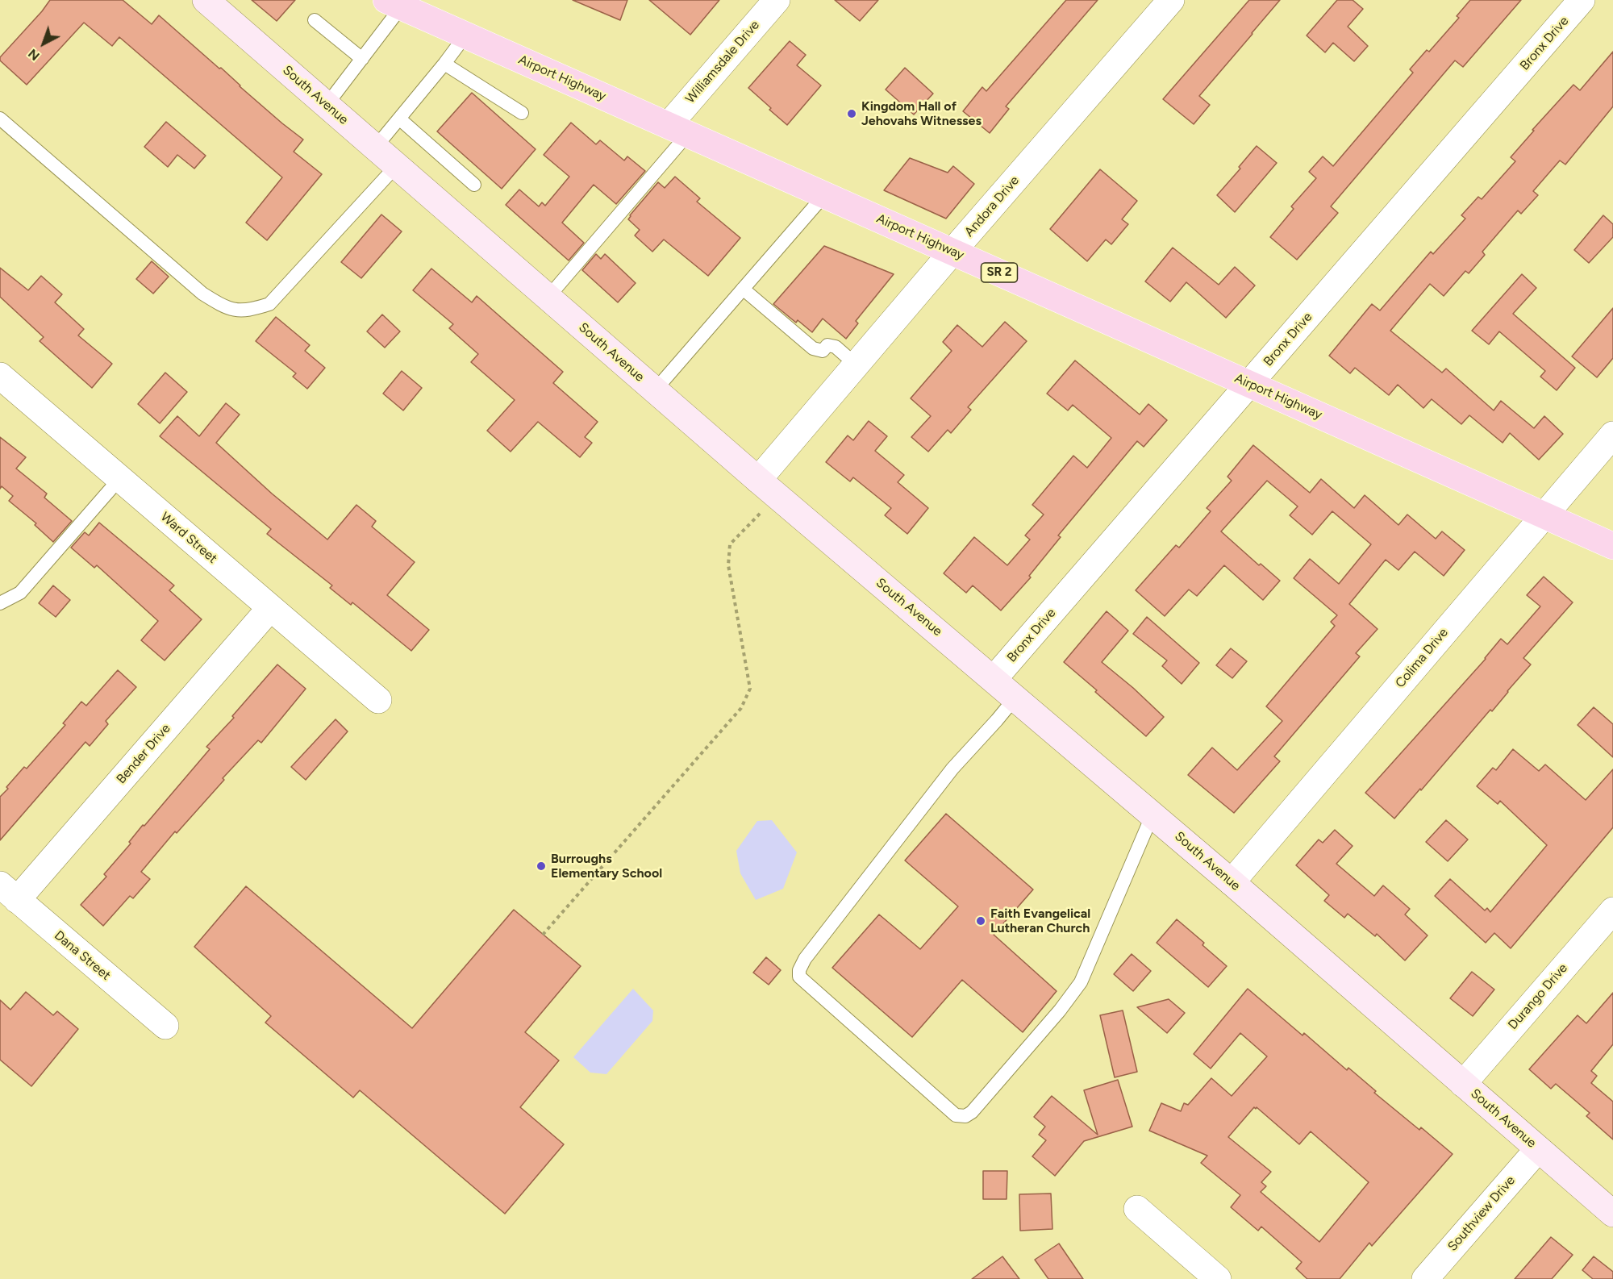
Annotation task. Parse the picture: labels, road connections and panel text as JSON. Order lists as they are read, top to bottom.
{
  "streets": {
    "main road": ["Airport Highway", "SR 2"],
    "street": [
      "Bronx Drive",
      "Williamsdale Drive",
      "South Avenue",
      "Andora Drive",
      "Ward Street",
      "Colima Drive",
      "Bender Drive",
      "Dana Street",
      "Durango Drive",
      "Southview Drive"
    ]
  },
  "crossings": [
    ["Bronx Drive", "Airport Highway"],
    ["Bronx Drive", "South Avenue"],
    ["Williamsdale Drive", "Airport Highway"],
    ["Airport Highway", "Andora Drive"],
    ["Airport Highway", "Colima Drive"],
    ["South Avenue", "Andora Drive"],
    ["South Avenue", "Colima Drive"],
    ["South Avenue", "Durango Drive"],
    ["South Avenue", "Southview Drive"],
    ["Ward Street", "Bender Drive"],
    ["Bender Drive", "Dana Street"]
  ],
  "places": ["Kingdom Hall of Jehovahs Witnesses", "Burroughs Elementary School", "Faith Evangelical Lutheran Church"],
  "north": "bottom left"
}
